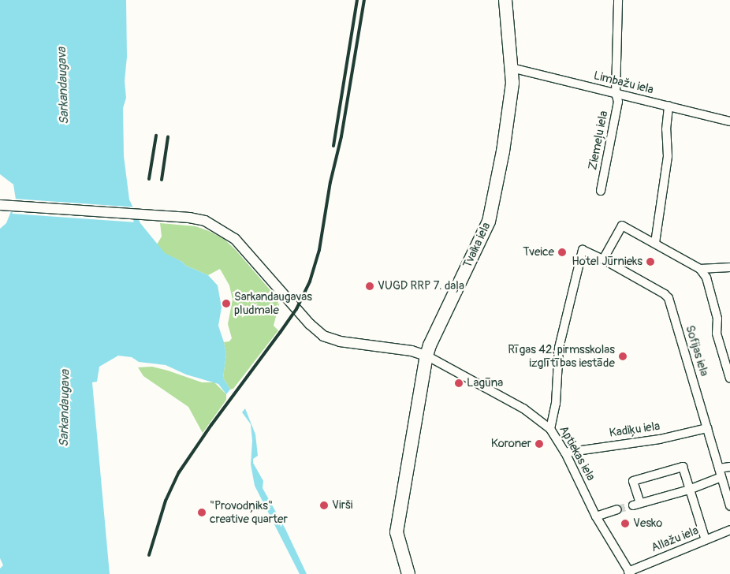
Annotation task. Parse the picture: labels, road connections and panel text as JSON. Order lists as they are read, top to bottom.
{
  "streets": {
    "main road": ["Tvaika iela"],
    "street": [
      "Limbažu iela",
      "Ziemeļu iela",
      "Sofijas iela",
      "Kadiķu iela",
      "Aptiekas iela",
      "Allažu iela"
    ]
  },
  "crossings": [
    ["Limbažu iela", "Ziemeļu iela"],
    ["Limbažu iela", "Tvaika iela"],
    ["Tvaika iela", "Aptiekas iela"],
    ["Sofijas iela", "Kadiķu iela"],
    ["Sofijas iela", "Aptiekas iela"],
    ["Kadiķu iela", "Aptiekas iela"],
    ["Aptiekas iela", "Allažu iela"]
  ],
  "water": ["Sarkandaugava"],
  "places": [
    "Tveice",
    "Hotel Jūrnieks",
    "VUGD RRP 7. daļa",
    "Sarkandaugavas pludmale",
    "Rīgas 42. pirmsskolas izglītības iestāde",
    "Lagūna",
    "Koroner",
    "Virši",
    "\"Provodņiks\" creative quarter",
    "Vesko"
  ]
}
